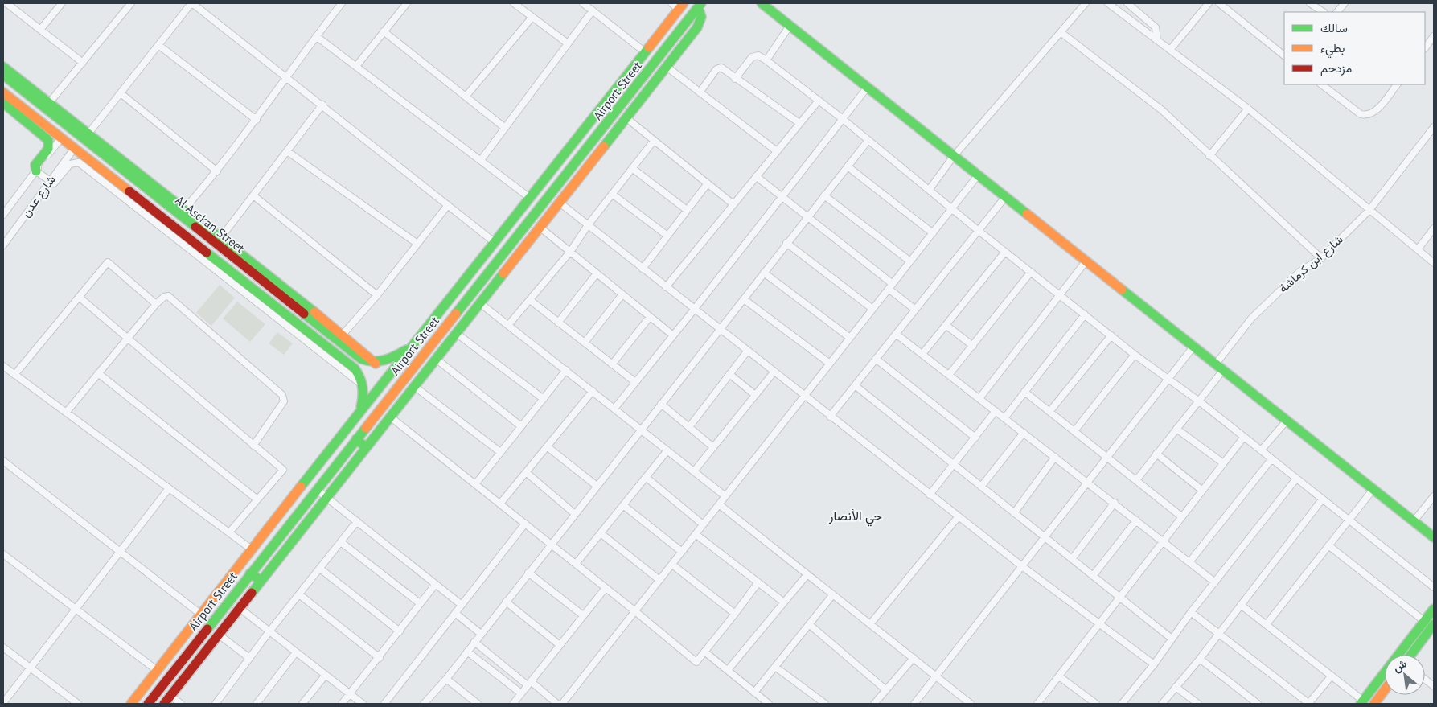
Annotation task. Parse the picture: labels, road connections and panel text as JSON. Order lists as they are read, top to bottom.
{
  "streets": {
    "main road": ["Airport Street", "Al Asckan Street"],
    "street": ["شارع عدن", "شارع ابن كرماشة"]
  },
  "crossings": [
    ["Airport Street", "Al Asckan Street"],
    ["شارع عدن", "Al Asckan Street"]
  ],
  "districts": ["حي الأنصار"],
  "legend": ["سالك", "بطيء", "مزدحم"],
  "north": "top left"
}
